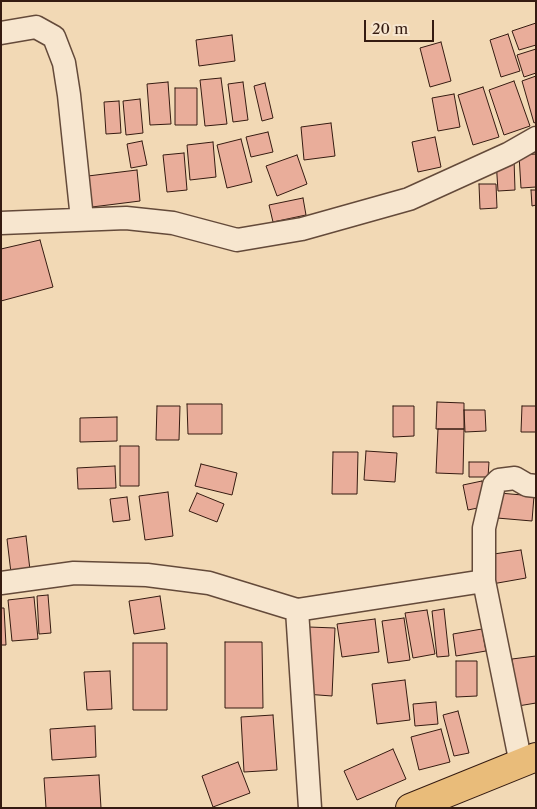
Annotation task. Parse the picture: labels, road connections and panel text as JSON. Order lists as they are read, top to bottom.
{
  "scale_bar": "20 m"
}
